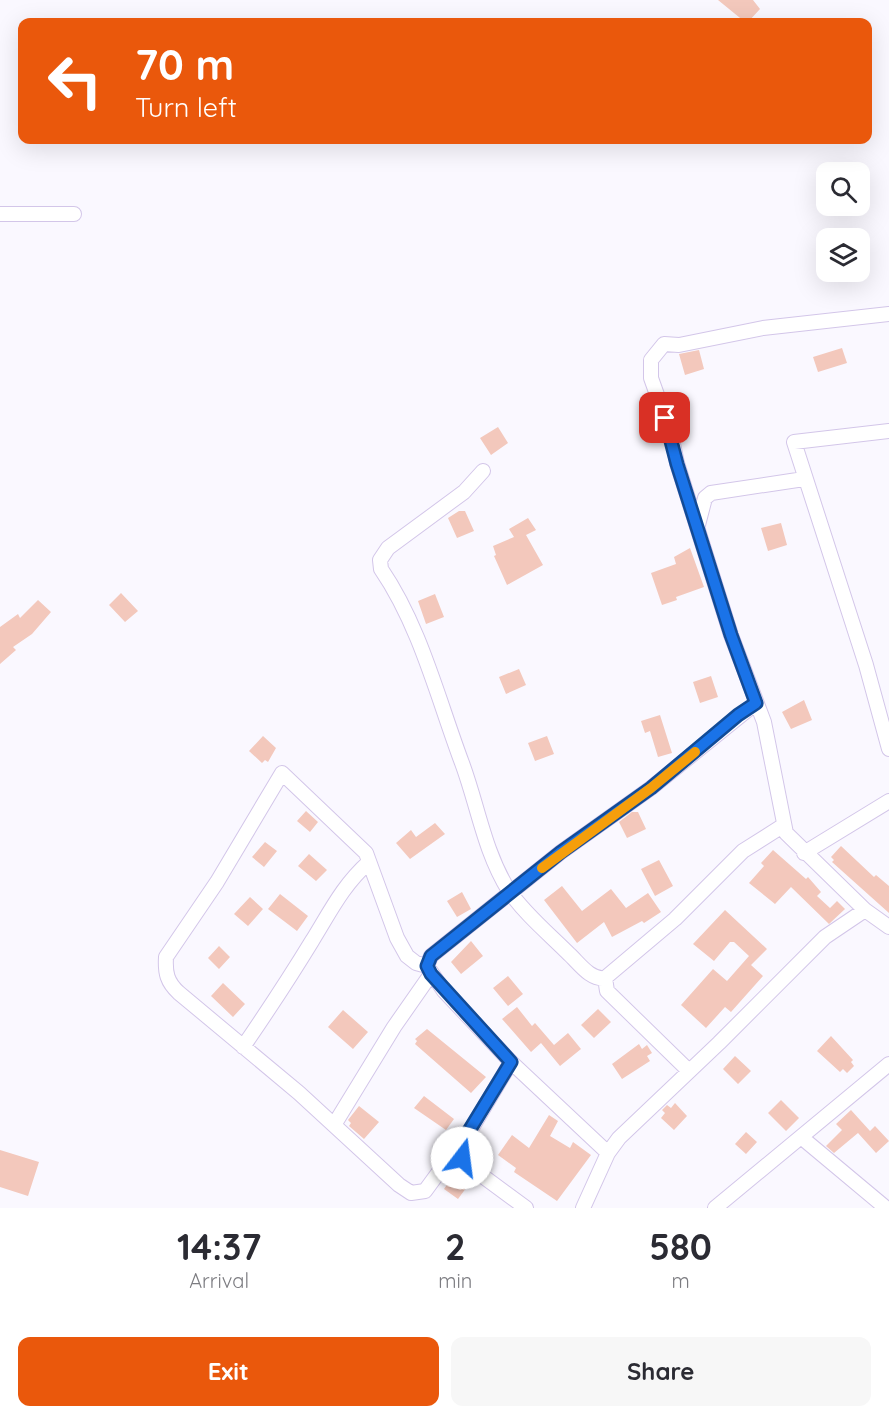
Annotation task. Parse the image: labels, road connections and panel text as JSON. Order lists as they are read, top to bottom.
{
  "page": {
    "turn": ["70 m", "Turn left"],
    "eta": [
      "14:37",
      "Arrival",
      "2",
      "min",
      "580",
      "m"
    ],
    "buttons": ["Exit", "Share"]
  }
}
